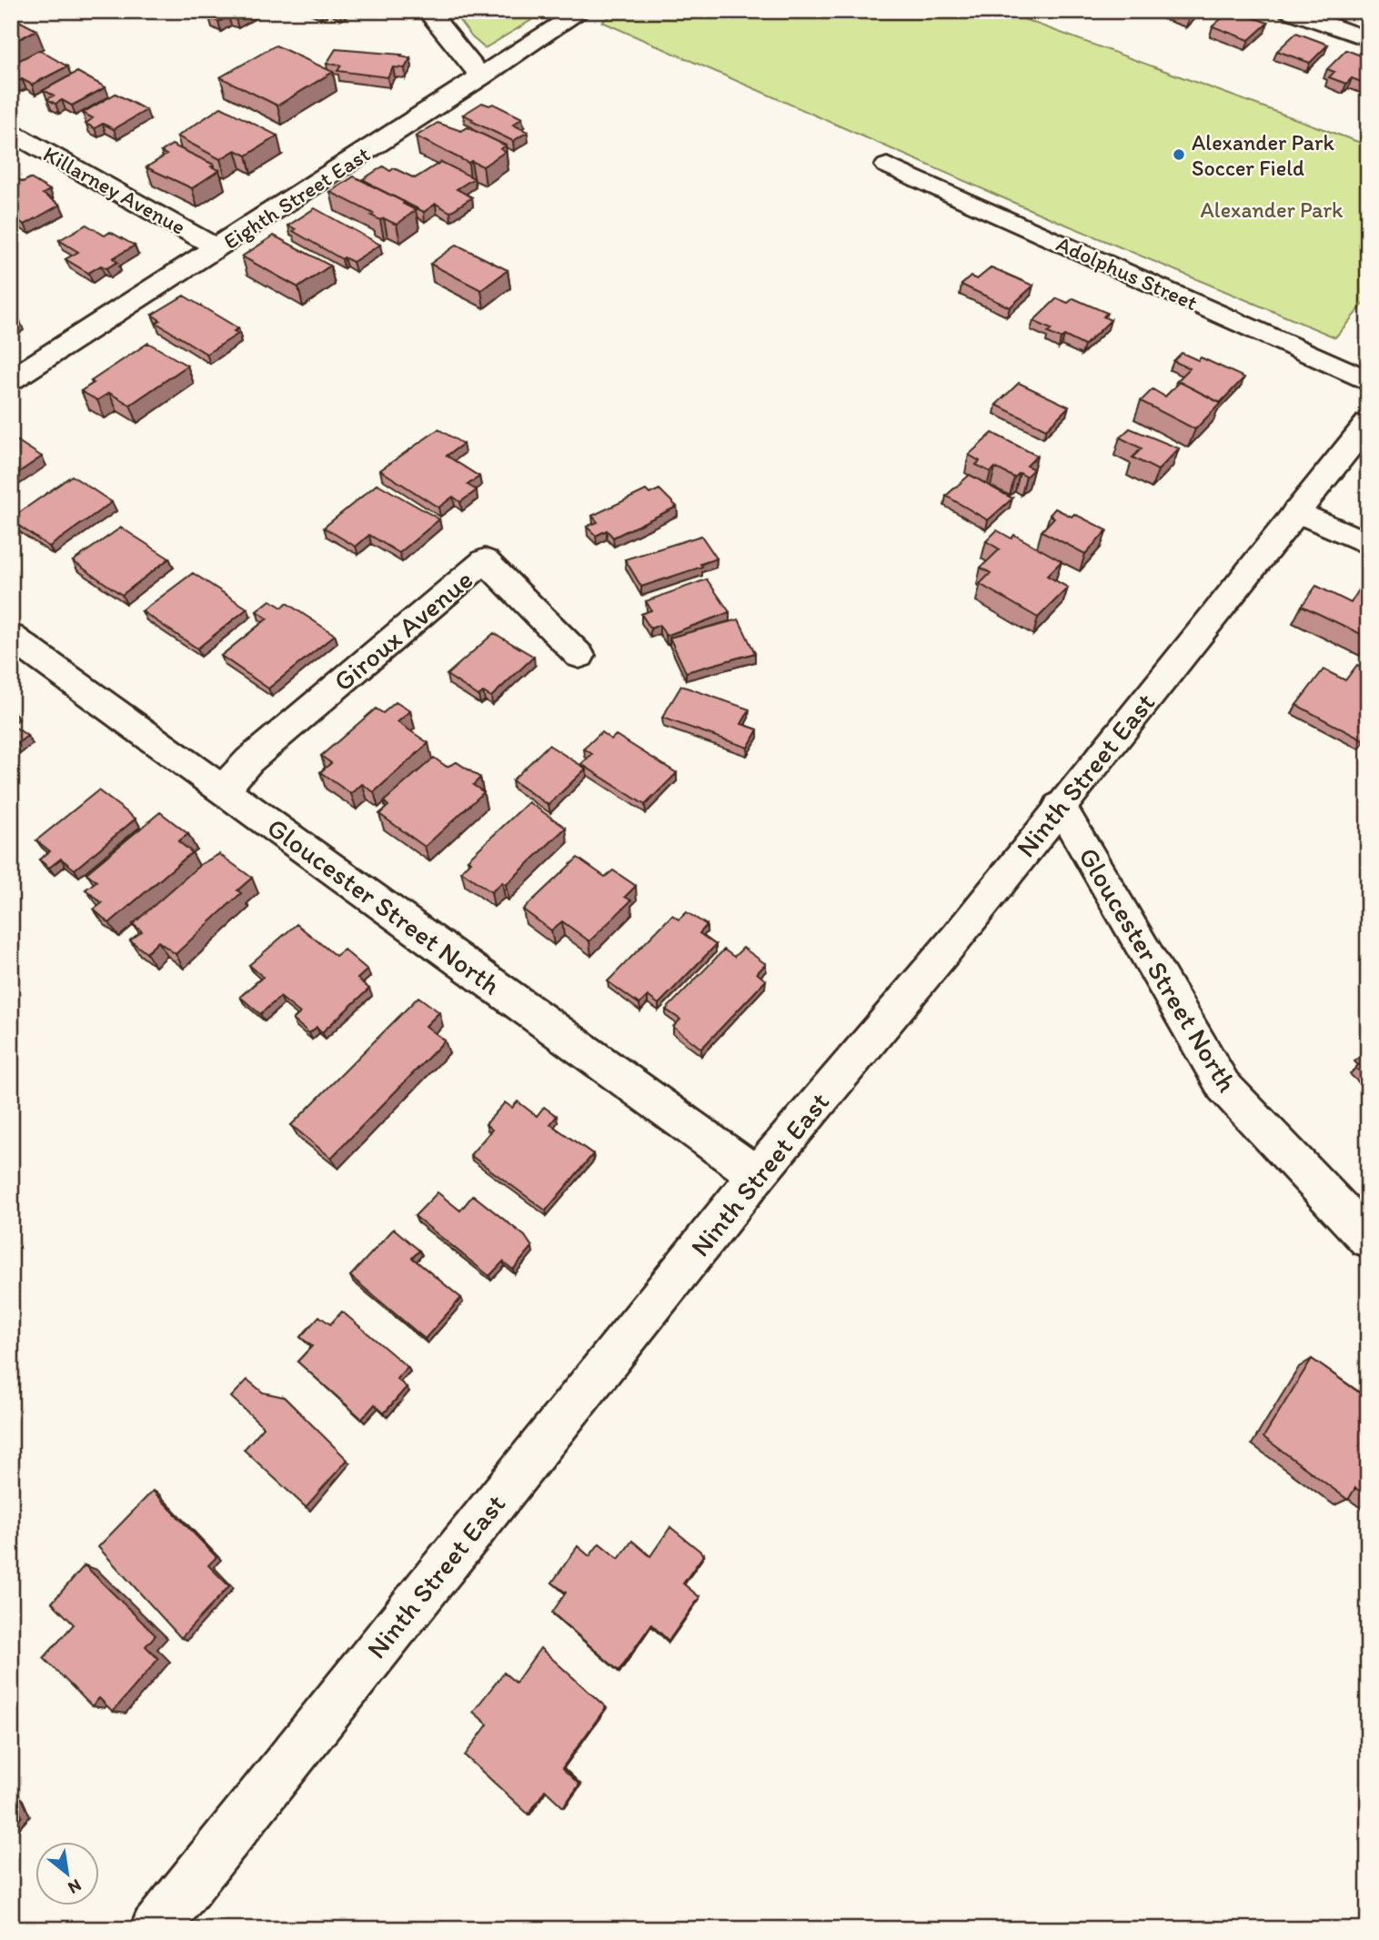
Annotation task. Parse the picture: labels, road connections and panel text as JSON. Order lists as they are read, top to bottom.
{
  "streets": {
    "street": [
      "Killarney Avenue",
      "Eighth Street East",
      "Adolphus Street",
      "Giroux Avenue",
      "Ninth Street East",
      "Gloucester Street North"
    ]
  },
  "crossings": [
    ["Killarney Avenue", "Eighth Street East"],
    ["Giroux Avenue", "Gloucester Street North"],
    ["Ninth Street East", "Gloucester Street North"]
  ],
  "parks": ["Alexander Park"],
  "places": ["Alexander Park Soccer Field"],
  "north": "bottom right"
}
